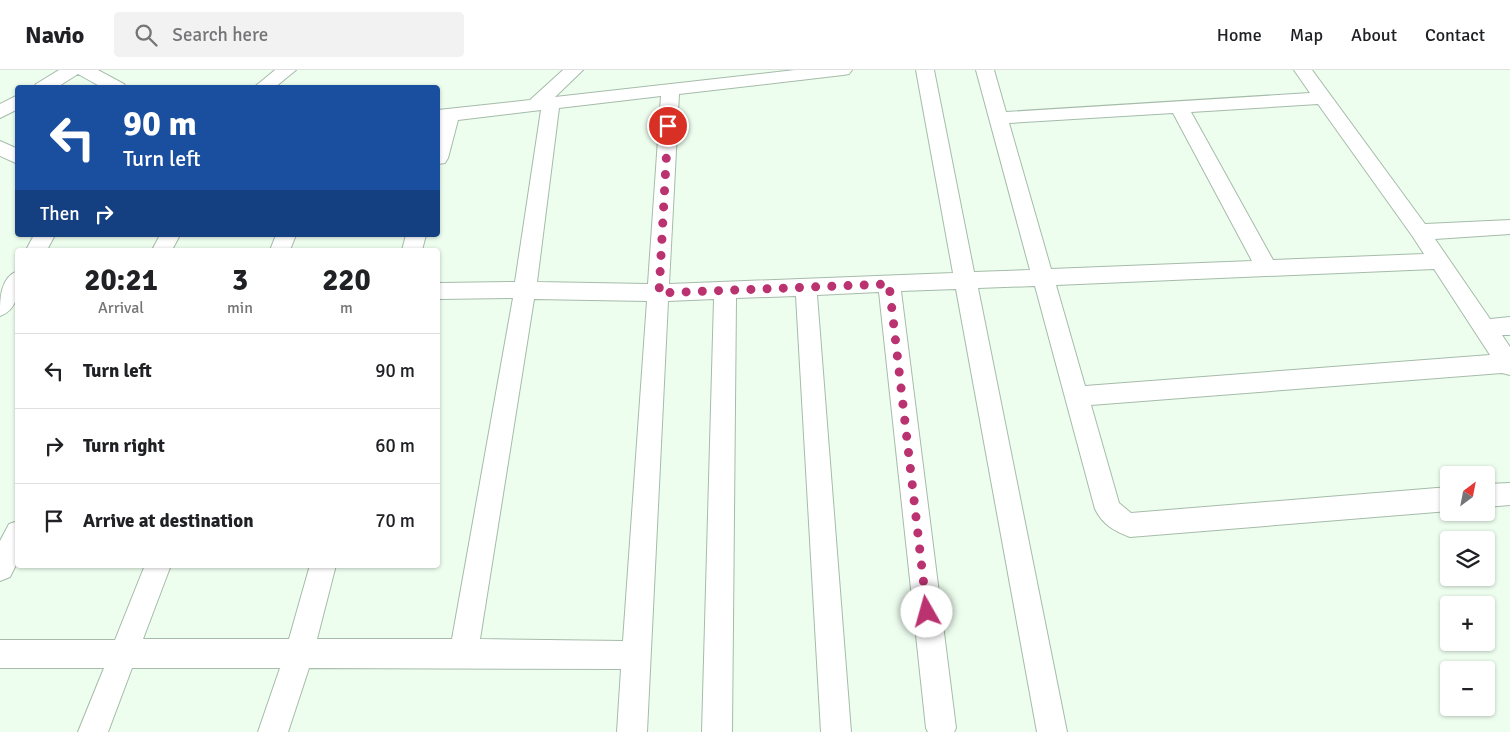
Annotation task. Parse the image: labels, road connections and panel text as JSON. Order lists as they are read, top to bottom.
{
  "north": "top right",
  "page": {
    "header": "Navio",
    "search": "Search here",
    "nav": [
      "Home",
      "Map",
      "About",
      "Contact"
    ],
    "turn": ["90 m", "Turn left"],
    "then": "Then",
    "eta": [
      "20:21",
      "Arrival",
      "3",
      "min",
      "220",
      "m"
    ],
    "list": [
      {
        "name": "Turn left",
        "value": "90 m"
      },
      {
        "name": "Turn right",
        "value": "60 m"
      },
      {
        "name": "Arrive at destination",
        "value": "70 m"
      }
    ],
    "map_buttons": ["+", "−"]
  }
}
